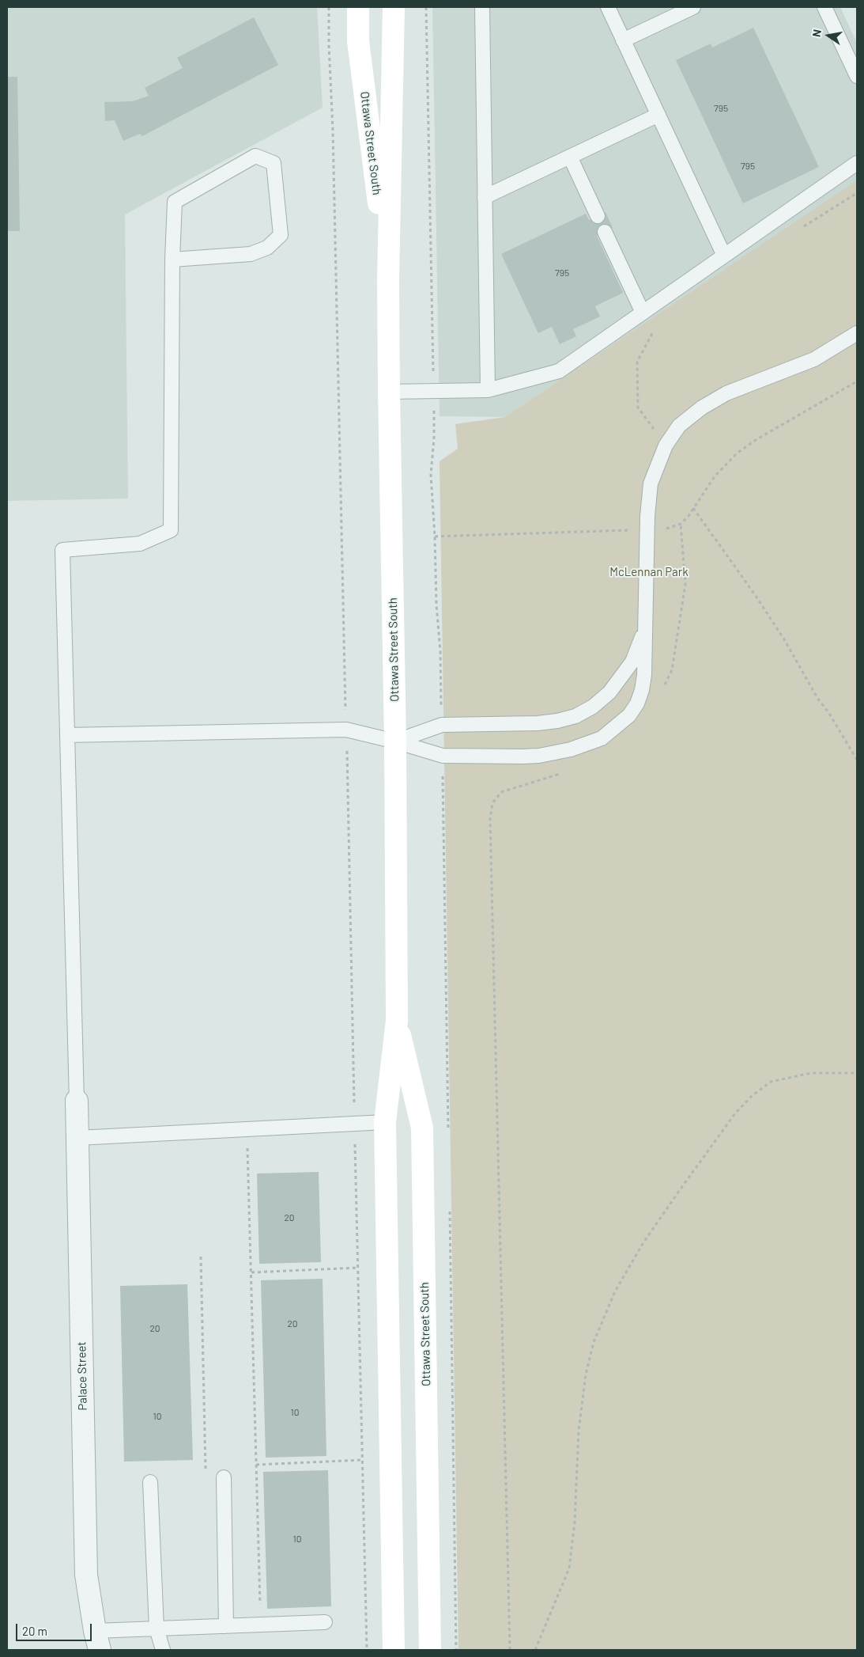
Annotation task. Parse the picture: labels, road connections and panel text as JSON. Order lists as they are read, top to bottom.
{
  "streets": {
    "main road": ["Ottawa Street South"],
    "street": ["Palace Street"]
  },
  "parks": ["McLennan Park"],
  "house_numbers": [
    "795",
    "795",
    "795",
    "20",
    "20",
    "20",
    "10",
    "10",
    "10"
  ],
  "scale_bar": "20 m",
  "north": "left"
}
